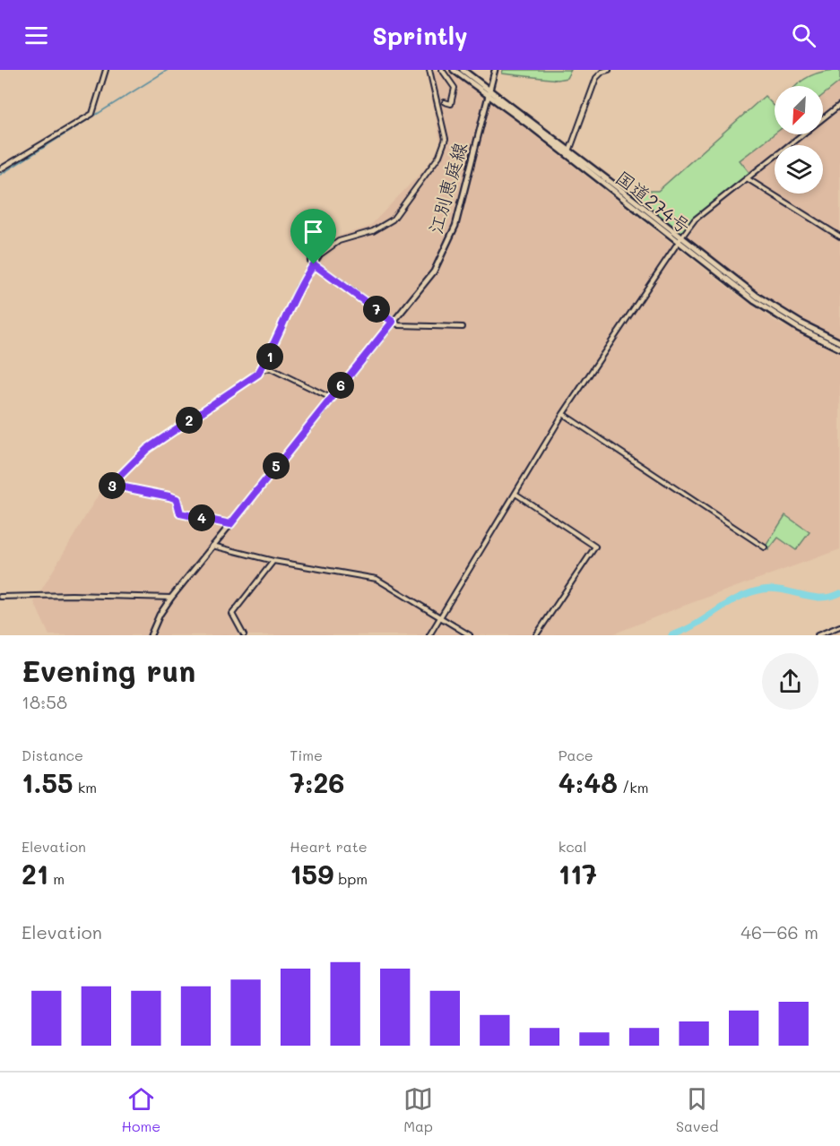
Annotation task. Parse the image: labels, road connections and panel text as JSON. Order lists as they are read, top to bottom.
{
  "streets": {
    "highway": ["国道274号"],
    "main road": ["江別恵庭線"]
  },
  "crossings": [
    ["江別恵庭線", "国道274号"]
  ],
  "north": "bottom left",
  "page": {
    "header": "Sprintly",
    "pins": [
      "7",
      "1",
      "6",
      "2",
      "5",
      "3",
      "4"
    ],
    "heading": ["Evening run", "18:58"],
    "stats": [
      ["Distance", "1.55 km"],
      ["Time", "7:26"],
      ["Pace", "4:48 /km"],
      ["Elevation", "21 m"],
      ["Heart rate", "159 bpm"],
      ["kcal", "117"]
    ],
    "chart": ["Elevation", "46–66 m"],
    "tabs": ["Home", "Map", "Saved"]
  }
}
